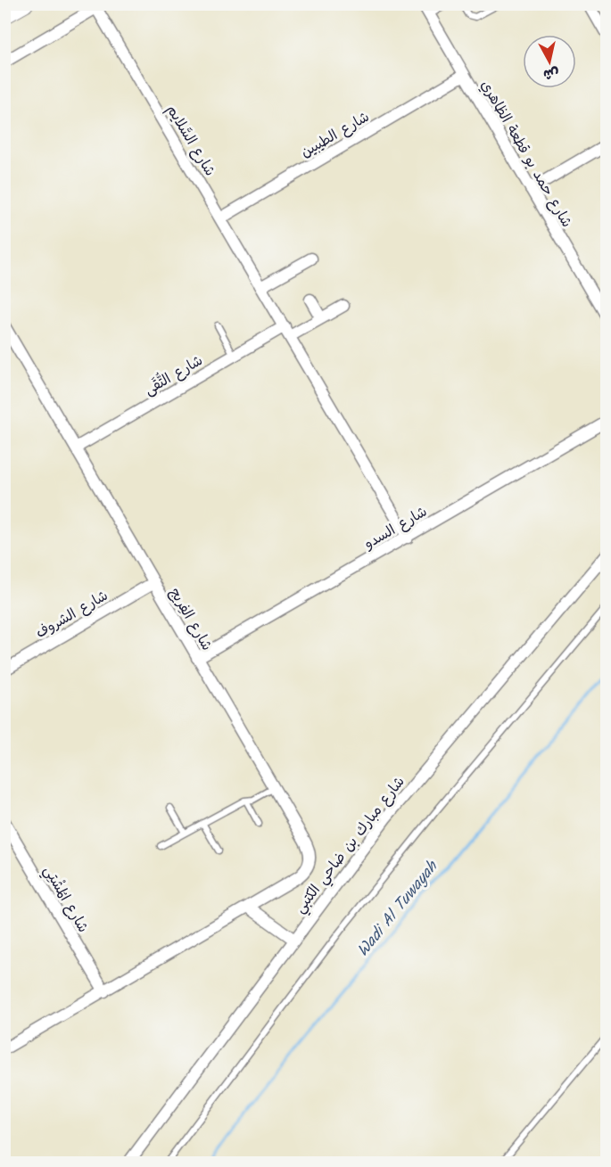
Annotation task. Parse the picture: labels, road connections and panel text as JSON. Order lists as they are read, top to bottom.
{
  "streets": {
    "street": [
      "شارع الطيبين",
      "شارع السَّلايم",
      "شارع حمد بو قطعة الظاهري",
      "شارع التُّقَى",
      "شارع السدو",
      "شارع الشروف",
      "شارع الفِريج",
      "شارع مبارك بن ضاحي الكتبي",
      "شارع المُشْتِي"
    ]
  },
  "crossings": [
    ["شارع الطيبين", "شارع السَّلايم"],
    ["شارع الطيبين", "شارع حمد بو قطعة الظاهري"],
    ["شارع السَّلايم", "شارع التُّقَى"],
    ["شارع السَّلايم", "شارع السدو"],
    ["شارع التُّقَى", "شارع الفِريج"],
    ["شارع السدو", "شارع الفِريج"],
    ["شارع الشروف", "شارع الفِريج"],
    ["شارع الفِريج", "شارع المُشْتِي"]
  ],
  "water": ["Wadi Al Tuwayah"],
  "north": "bottom"
}
